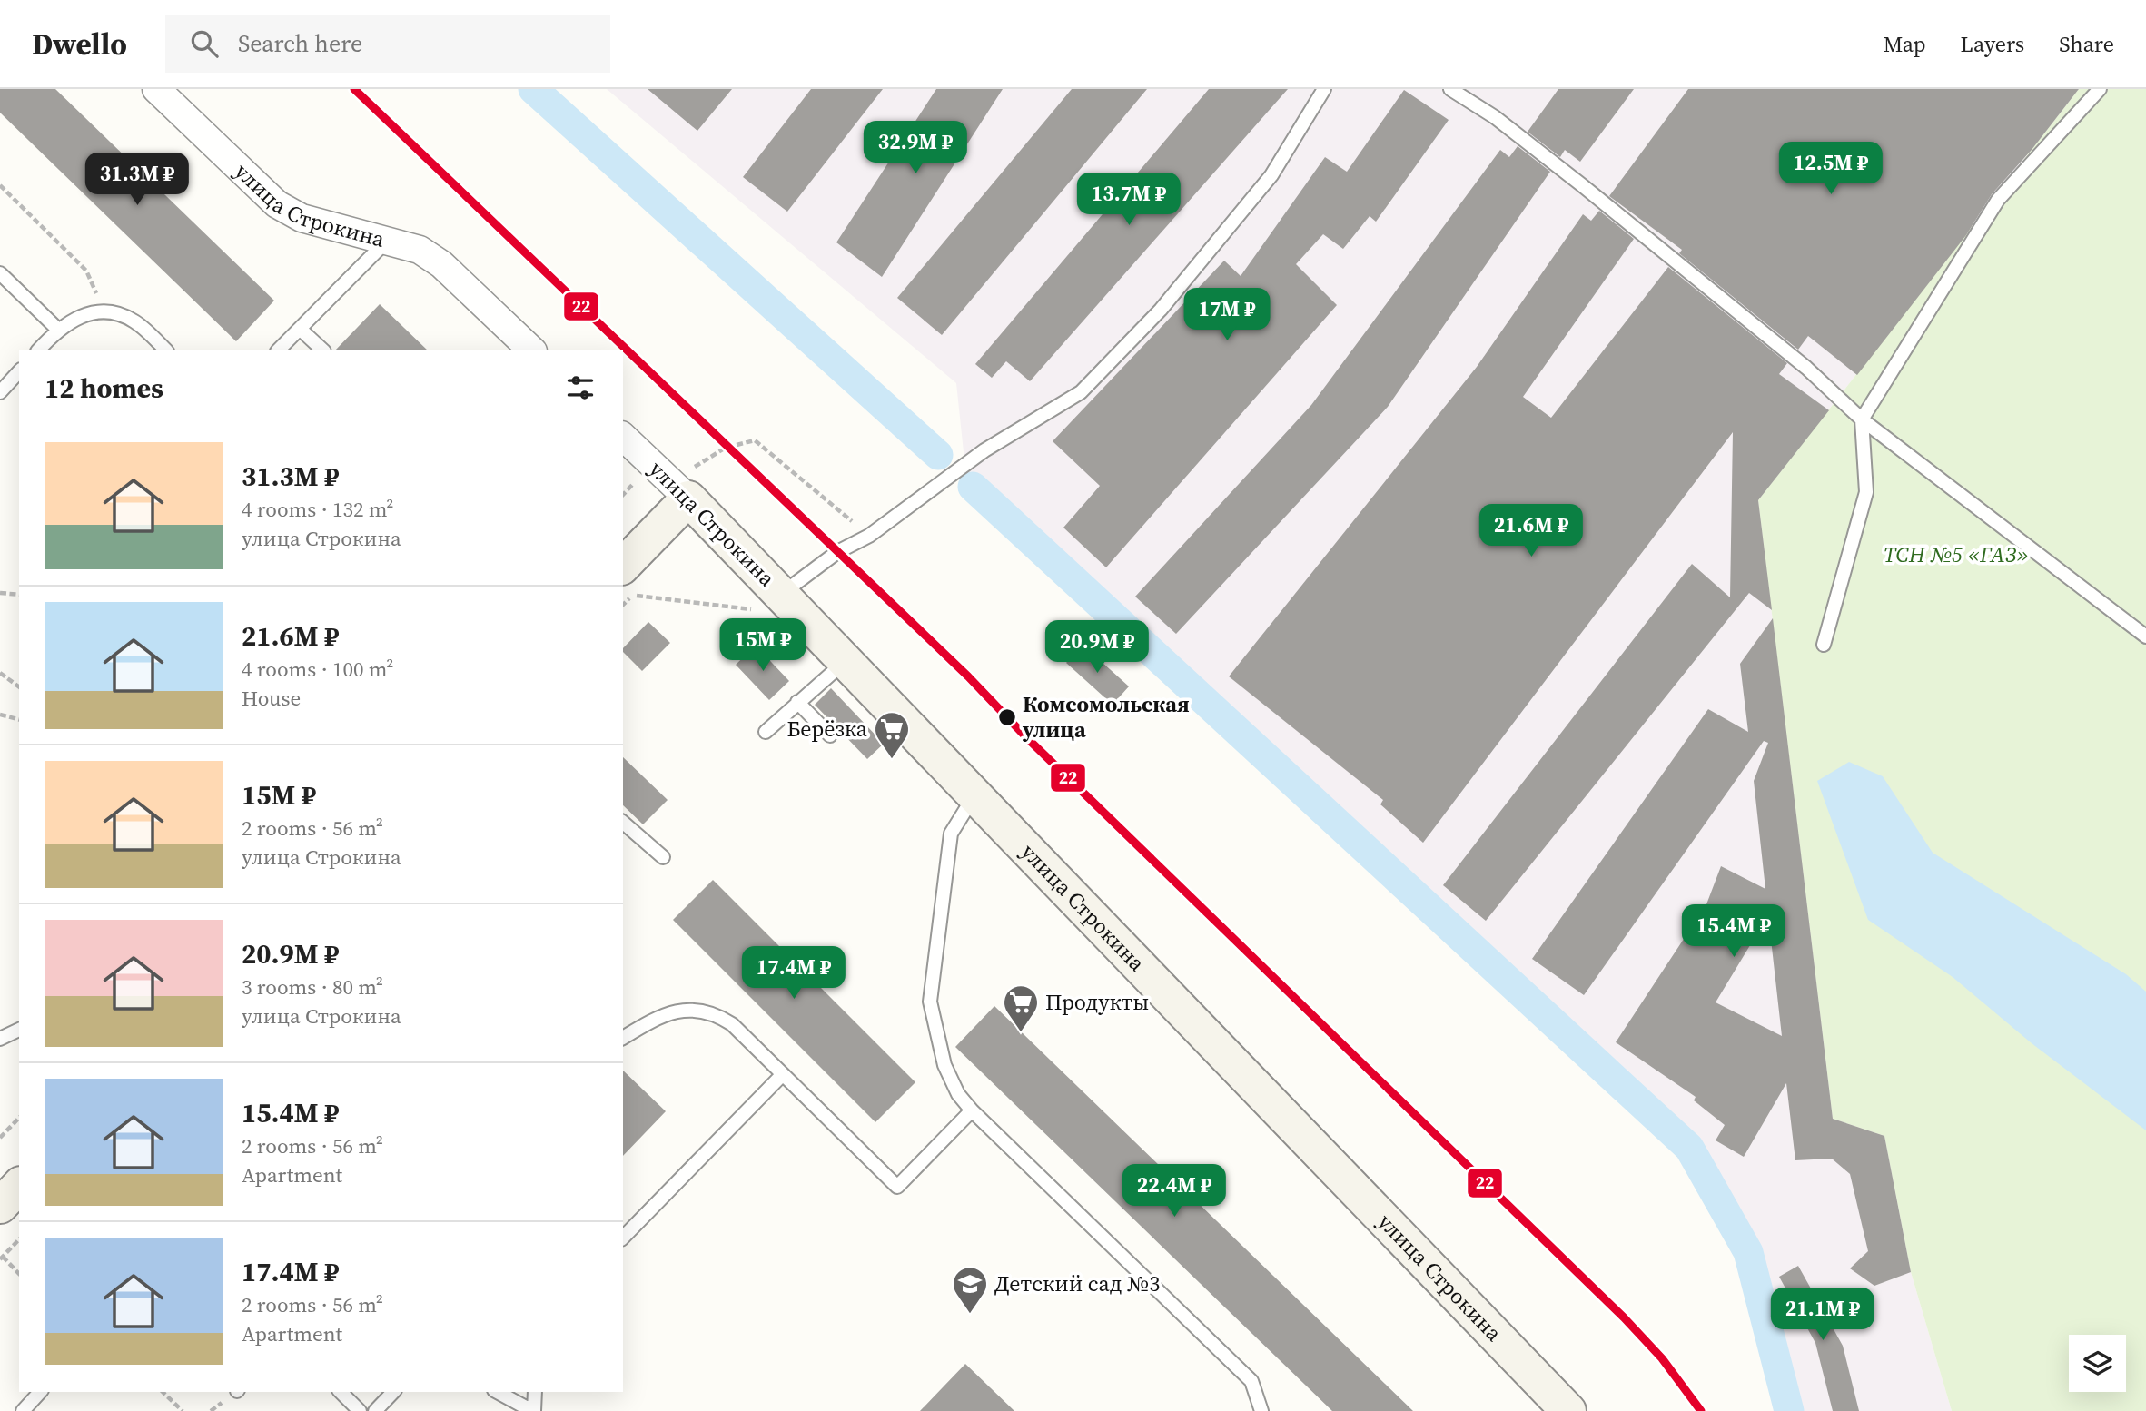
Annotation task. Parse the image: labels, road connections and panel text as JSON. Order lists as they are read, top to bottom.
{
  "streets": {
    "street": ["улица Строкина"]
  },
  "parks": ["ТСН №5 «ГАЗ»"],
  "places": {
    "other": ["Комсомольская улица"],
    "supermarket": ["Берёзка", "Продукты"],
    "school or university": ["Детский сад №3"]
  },
  "lines": ["transit line 22"],
  "page": {
    "header": "Dwello",
    "search": "Search here",
    "nav": ["Map", "Layers", "Share"],
    "price": [
      "32.9M ₽",
      "12.5M ₽",
      "31.3M ₽",
      "13.7M ₽",
      "17M ₽",
      "21.6M ₽",
      "15M ₽",
      "20.9M ₽",
      "15.4M ₽",
      "17.4M ₽",
      "22.4M ₽",
      "21.1M ₽"
    ],
    "heading": "12 homes",
    "list": [
      {
        "name": "31.3M ₽",
        "note": "4 rooms · 132 m² · улица Строкина"
      },
      {
        "name": "21.6M ₽",
        "note": "4 rooms · 100 m² · House"
      },
      {
        "name": "15M ₽",
        "note": "2 rooms · 56 m² · улица Строкина"
      },
      {
        "name": "20.9M ₽",
        "note": "3 rooms · 80 m² · улица Строкина"
      },
      {
        "name": "15.4M ₽",
        "note": "2 rooms · 56 m² · Apartment"
      },
      {
        "name": "17.4M ₽",
        "note": "2 rooms · 56 m² · Apartment"
      }
    ]
  }
}
